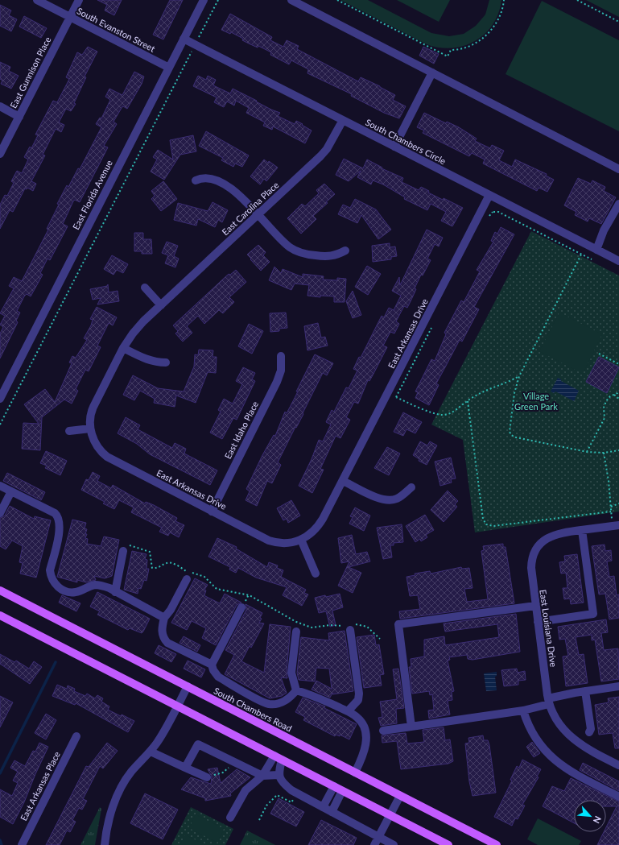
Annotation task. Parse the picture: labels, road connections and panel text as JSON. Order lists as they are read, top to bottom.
{
  "streets": {
    "main road": ["South Chambers Road"],
    "street": [
      "South Evanston Street",
      "East Gunnison Place",
      "South Chambers Circle",
      "East Florida Avenue",
      "East Carolina Place",
      "East Arkansas Drive",
      "East Idaho Place",
      "East Louisiana Drive",
      "East Arkansas Place"
    ]
  },
  "crossings": [
    ["South Evanston Street", "East Gunnison Place"],
    ["South Evanston Street", "East Florida Avenue"],
    ["South Chambers Circle", "East Florida Avenue"],
    ["South Chambers Circle", "East Carolina Place"],
    ["South Chambers Circle", "East Arkansas Drive"],
    ["East Carolina Place", "East Arkansas Drive"],
    ["East Arkansas Drive", "East Idaho Place"]
  ],
  "parks": ["Village Green Park"],
  "north": "bottom right"
}
